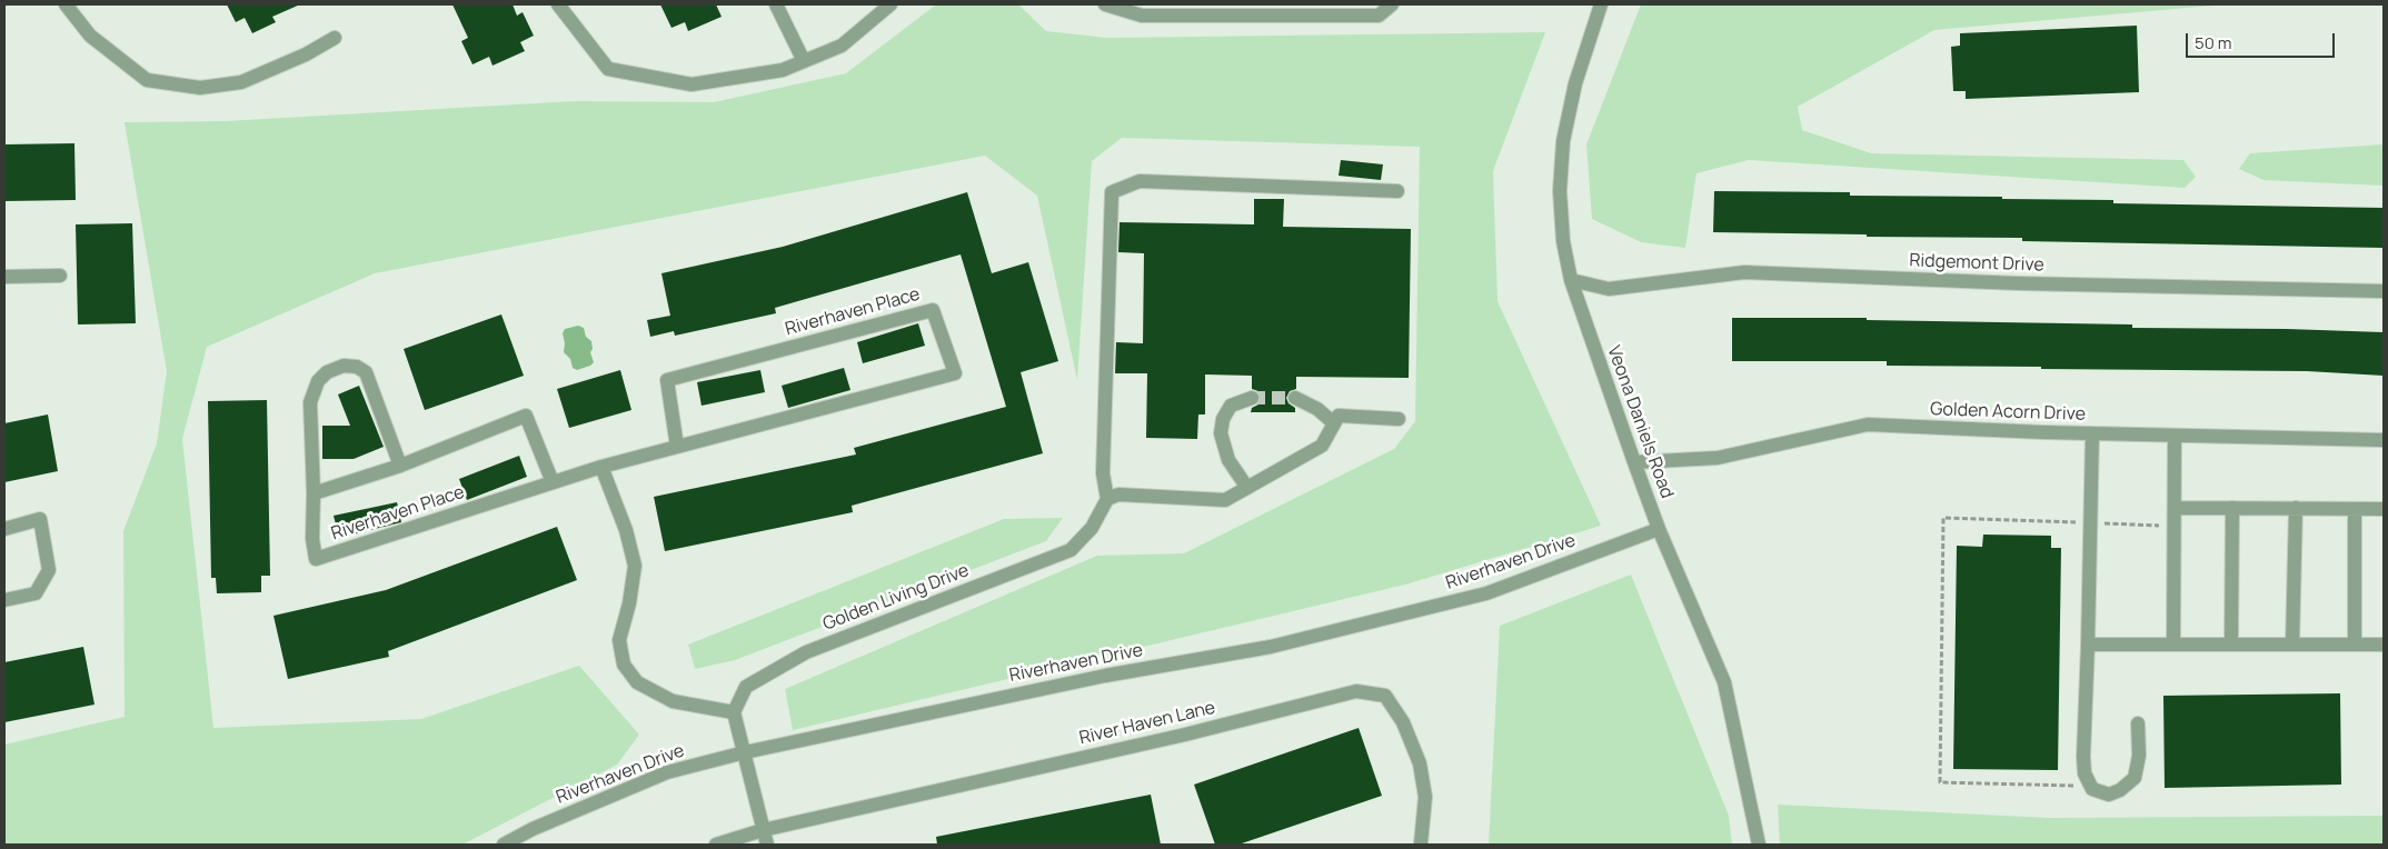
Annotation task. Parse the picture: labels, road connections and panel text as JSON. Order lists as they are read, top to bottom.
{
  "streets": {
    "street": [
      "Ridgemont Drive",
      "Riverhaven Place",
      "Golden Acorn Drive",
      "Veona Daniels Road",
      "Riverhaven Drive",
      "Golden Living Drive",
      "River Haven Lane"
    ]
  },
  "crossings": [
    ["Ridgemont Drive", "Veona Daniels Road"],
    ["Golden Acorn Drive", "Veona Daniels Road"],
    ["Veona Daniels Road", "Riverhaven Drive"]
  ],
  "scale_bar": "50 m"
}
